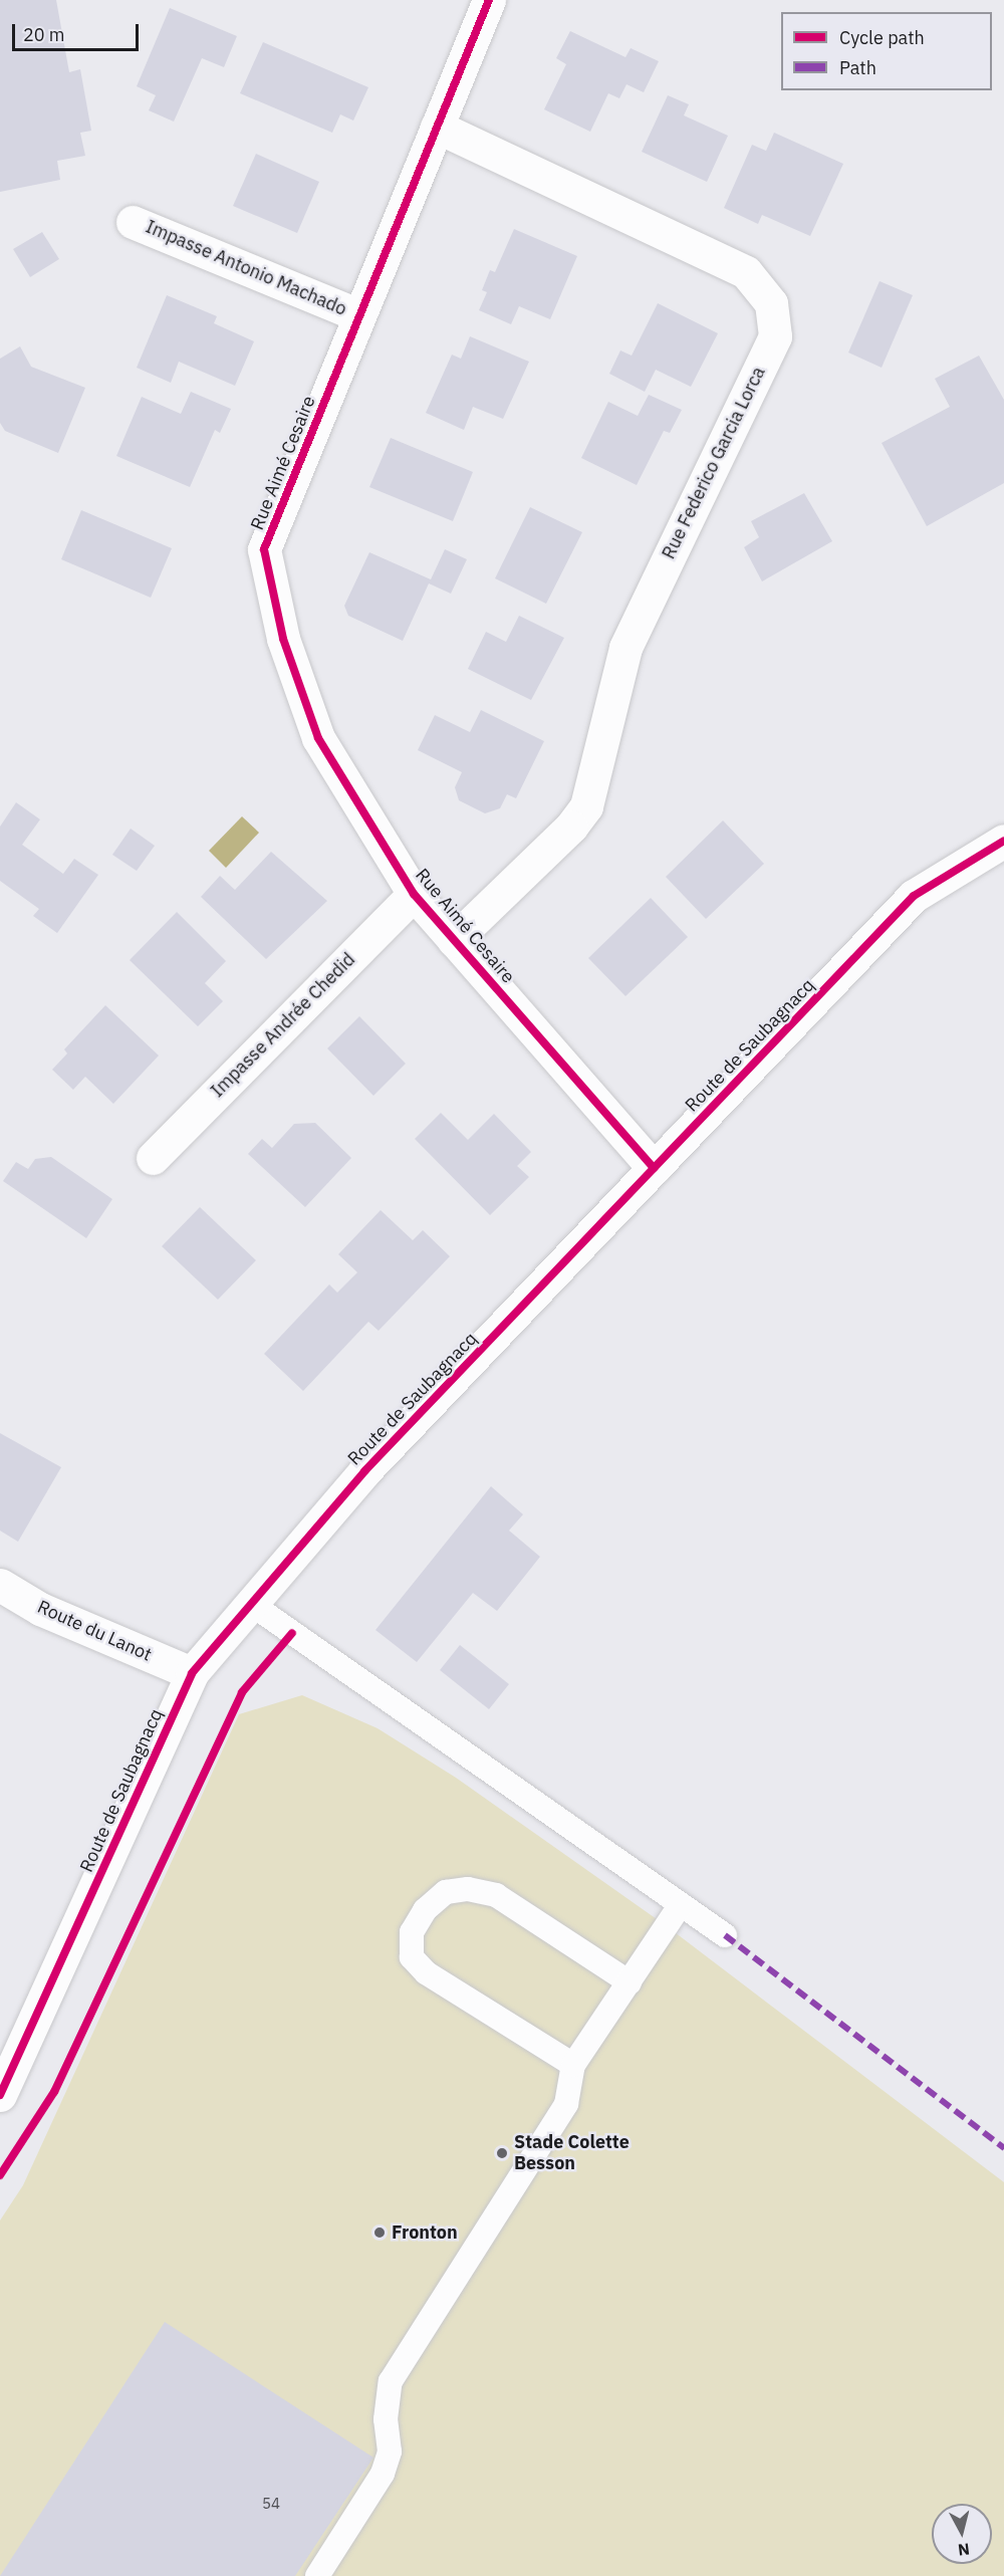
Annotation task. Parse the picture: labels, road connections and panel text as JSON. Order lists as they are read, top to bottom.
{
  "streets": {
    "street": [
      "Impasse Antonio Machado",
      "Rue Aimé Cesaire",
      "Rue Federico Garcia Lorca",
      "Impasse Andrée Chedid",
      "Route de Saubagnacq",
      "Route du Lanot"
    ]
  },
  "crossings": [
    ["Impasse Antonio Machado", "Rue Aimé Cesaire"],
    ["Rue Aimé Cesaire", "Rue Federico Garcia Lorca"],
    ["Rue Aimé Cesaire", "Impasse Andrée Chedid"],
    ["Rue Aimé Cesaire", "Route de Saubagnacq"],
    ["Route de Saubagnacq", "Route du Lanot"]
  ],
  "places": ["Stade Colette Besson", "Fronton"],
  "house_numbers": ["54"],
  "legend": ["Cycle path", "Path"],
  "scale_bar": "20 m",
  "north": "bottom"
}
